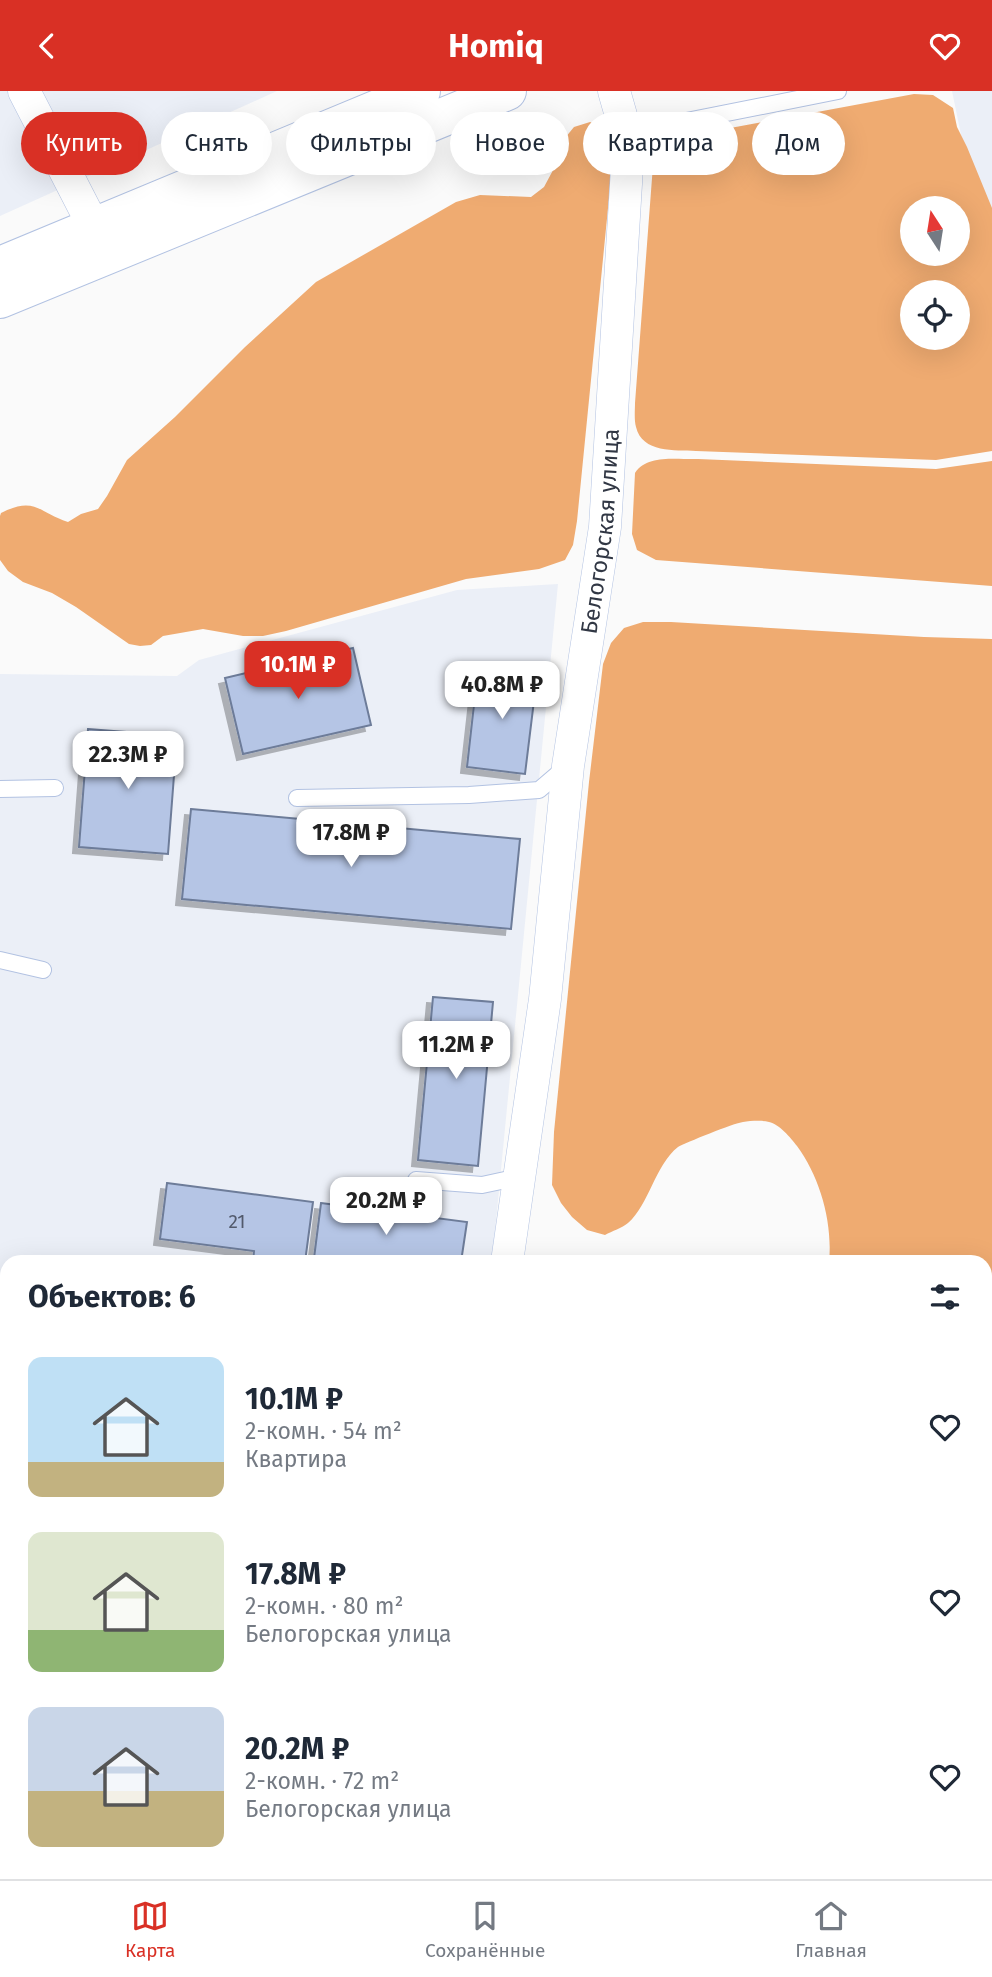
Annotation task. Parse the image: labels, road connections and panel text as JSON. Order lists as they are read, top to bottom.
{
  "streets": {
    "street": ["Белогорская улица"]
  },
  "house_numbers": ["21"],
  "north": "top",
  "page": {
    "header": "Homiq",
    "chip": [
      "Купить",
      "Снять",
      "Фильтры",
      "Новое",
      "Квартира",
      "Дом"
    ],
    "price": [
      "10.1M ₽",
      "40.8M ₽",
      "22.3M ₽",
      "17.8M ₽",
      "11.2M ₽",
      "20.2M ₽"
    ],
    "heading": "Объектов: 6",
    "list": [
      {
        "name": "10.1M ₽",
        "note": "2-комн. · 54 m² · Квартира"
      },
      {
        "name": "17.8M ₽",
        "note": "2-комн. · 80 m² · Белогорская улица"
      },
      {
        "name": "20.2M ₽",
        "note": "2-комн. · 72 m² · Белогорская улица"
      }
    ],
    "tabs": ["Карта", "Сохранённые", "Главная"]
  }
}
